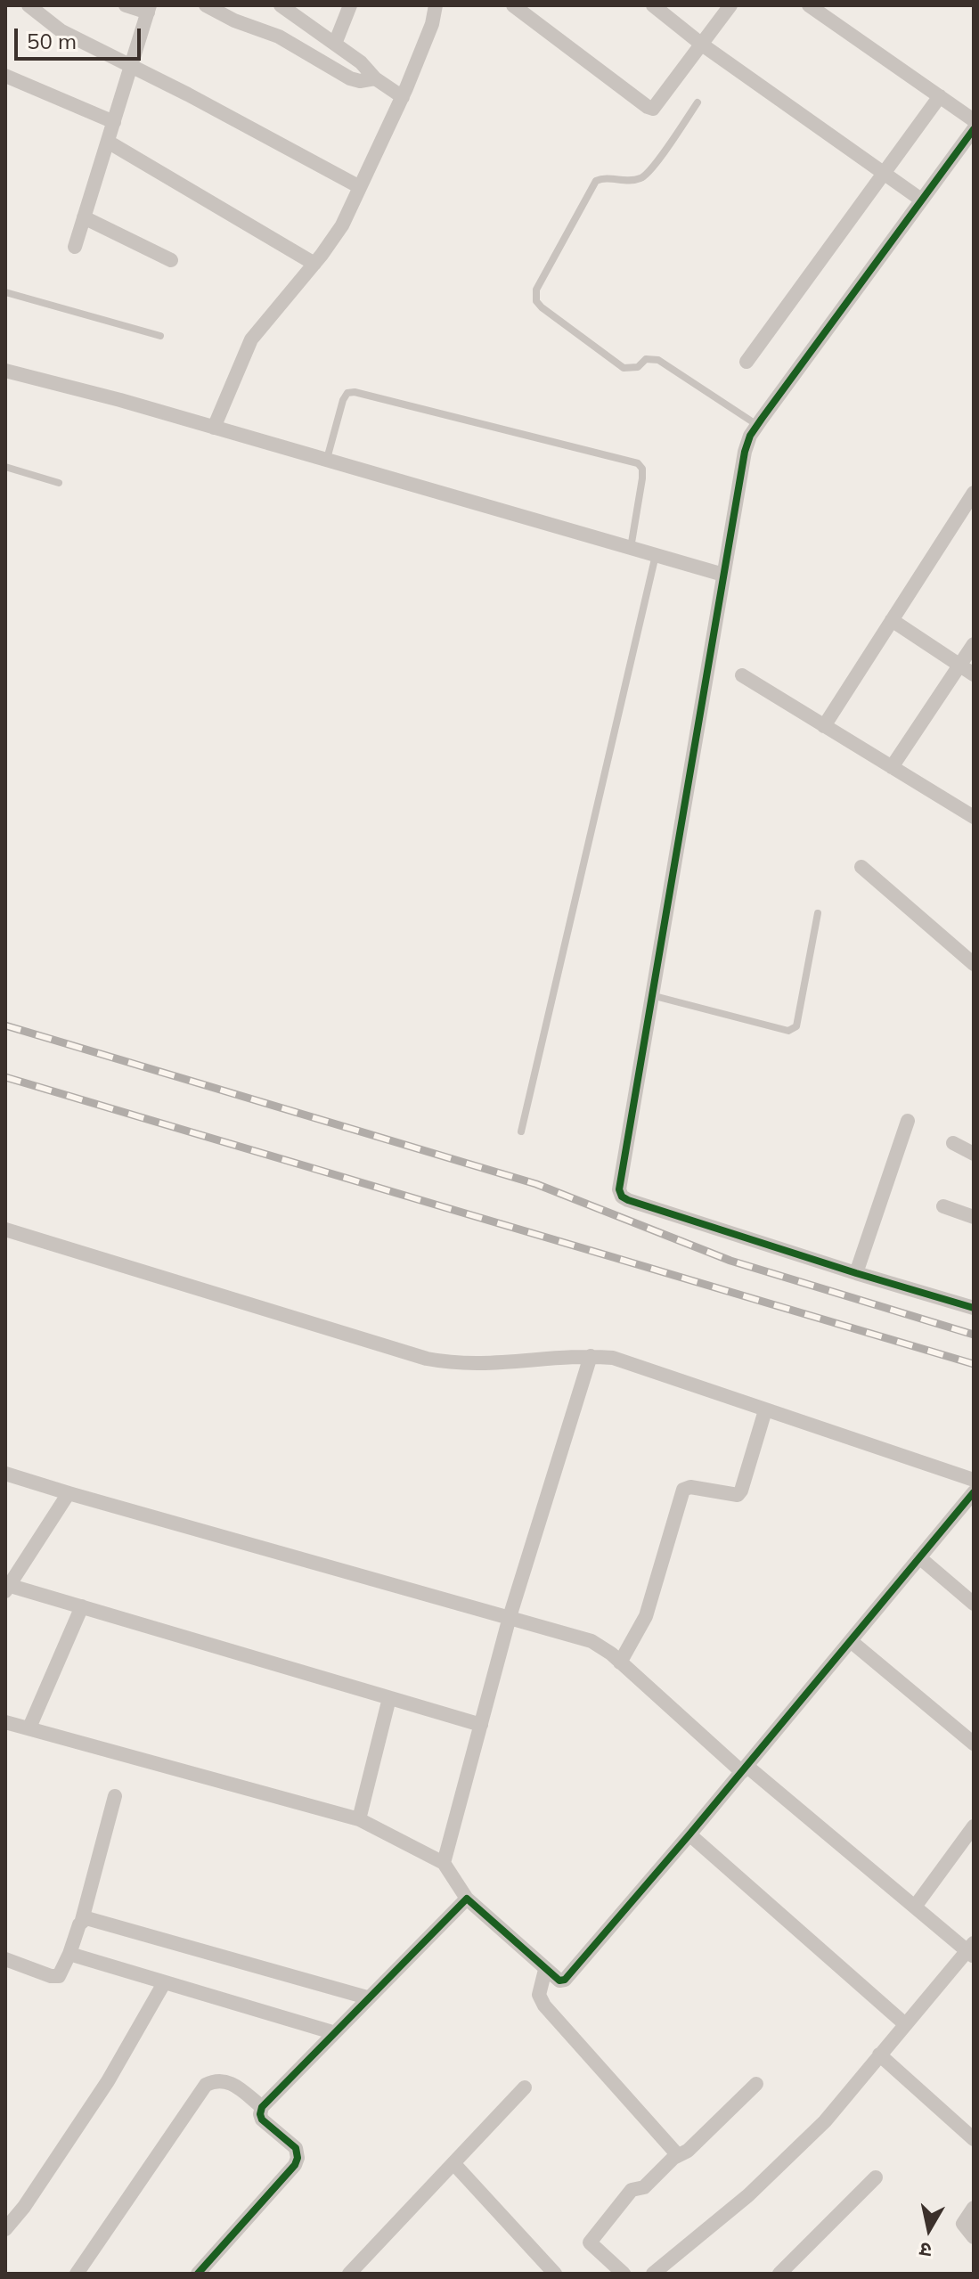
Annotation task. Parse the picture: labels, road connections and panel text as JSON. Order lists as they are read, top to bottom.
{
  "scale_bar": "50 m",
  "north": "bottom"
}
